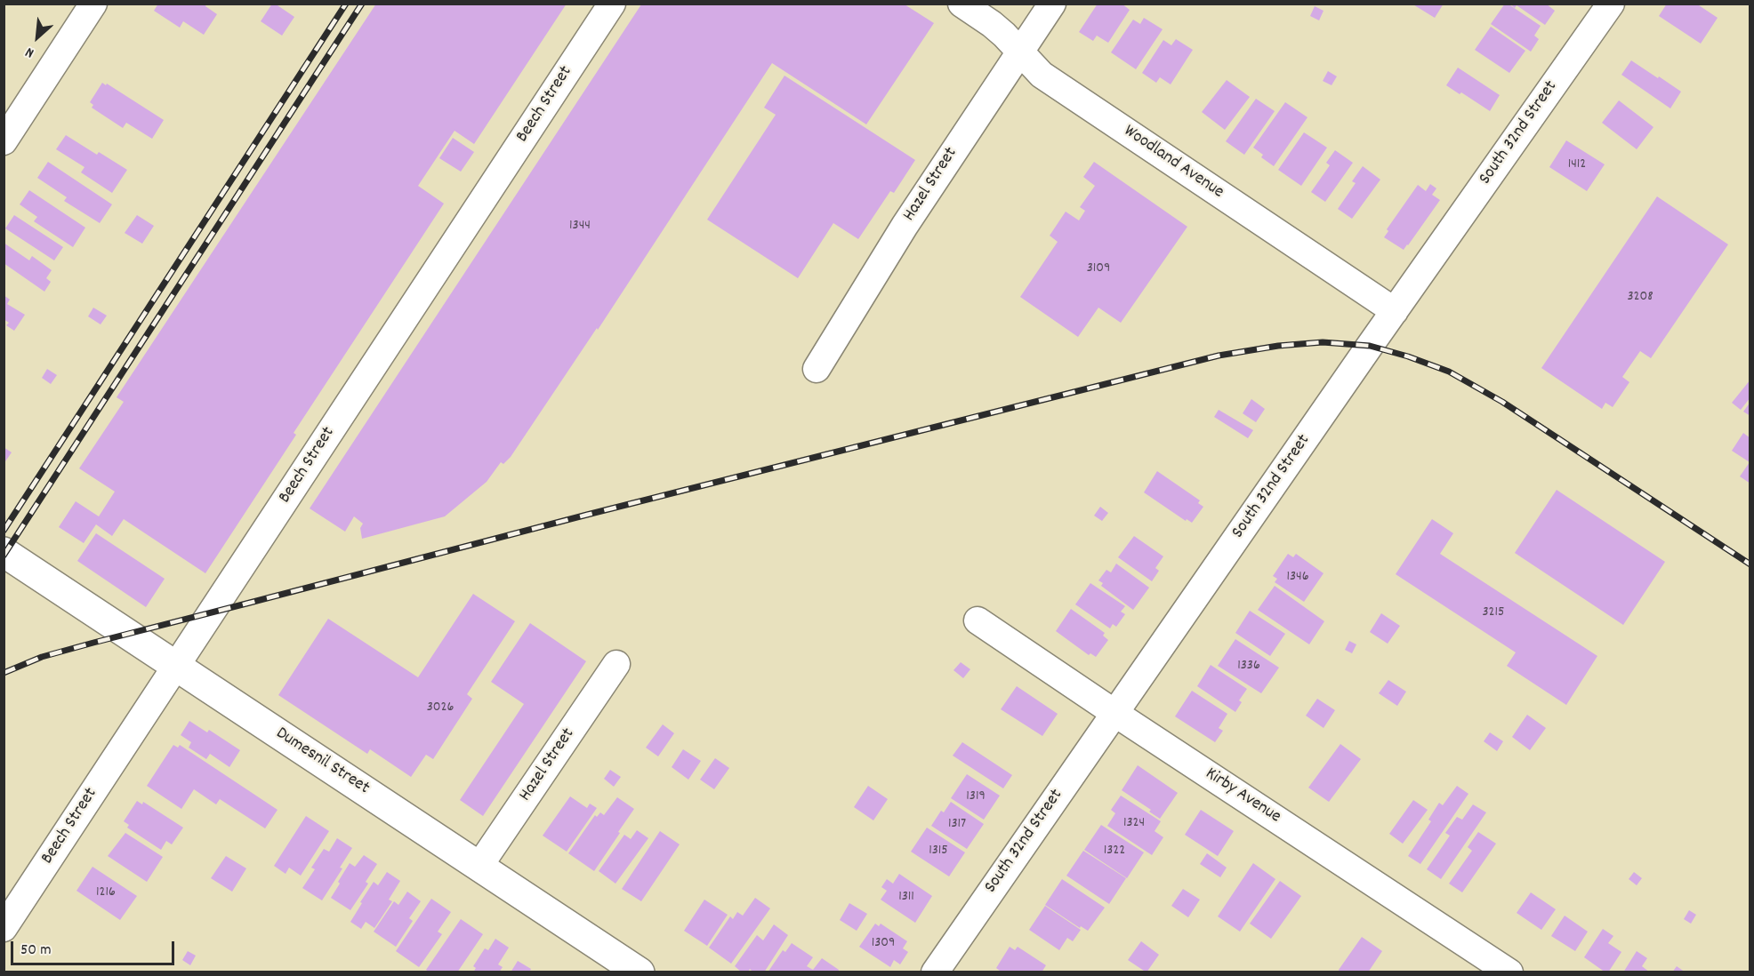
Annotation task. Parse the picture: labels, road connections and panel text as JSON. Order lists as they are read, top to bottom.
{
  "streets": {
    "main road": ["Dumesnil Street"],
    "street": [
      "Beech Street",
      "South 32nd Street",
      "Woodland Avenue",
      "Hazel Street",
      "Kirby Avenue"
    ]
  },
  "crossings": [
    ["Beech Street", "Dumesnil Street"],
    ["South 32nd Street", "Woodland Avenue"],
    ["South 32nd Street", "Kirby Avenue"],
    ["Woodland Avenue", "Hazel Street"],
    ["Hazel Street", "Dumesnil Street"]
  ],
  "house_numbers": [
    "1412",
    "1344",
    "3109",
    "3208",
    "1346",
    "3215",
    "1336",
    "3026",
    "1319",
    "1324",
    "1317",
    "1315",
    "1322",
    "1216",
    "1311",
    "1309"
  ],
  "scale_bar": "50 m",
  "north": "bottom left"
}
